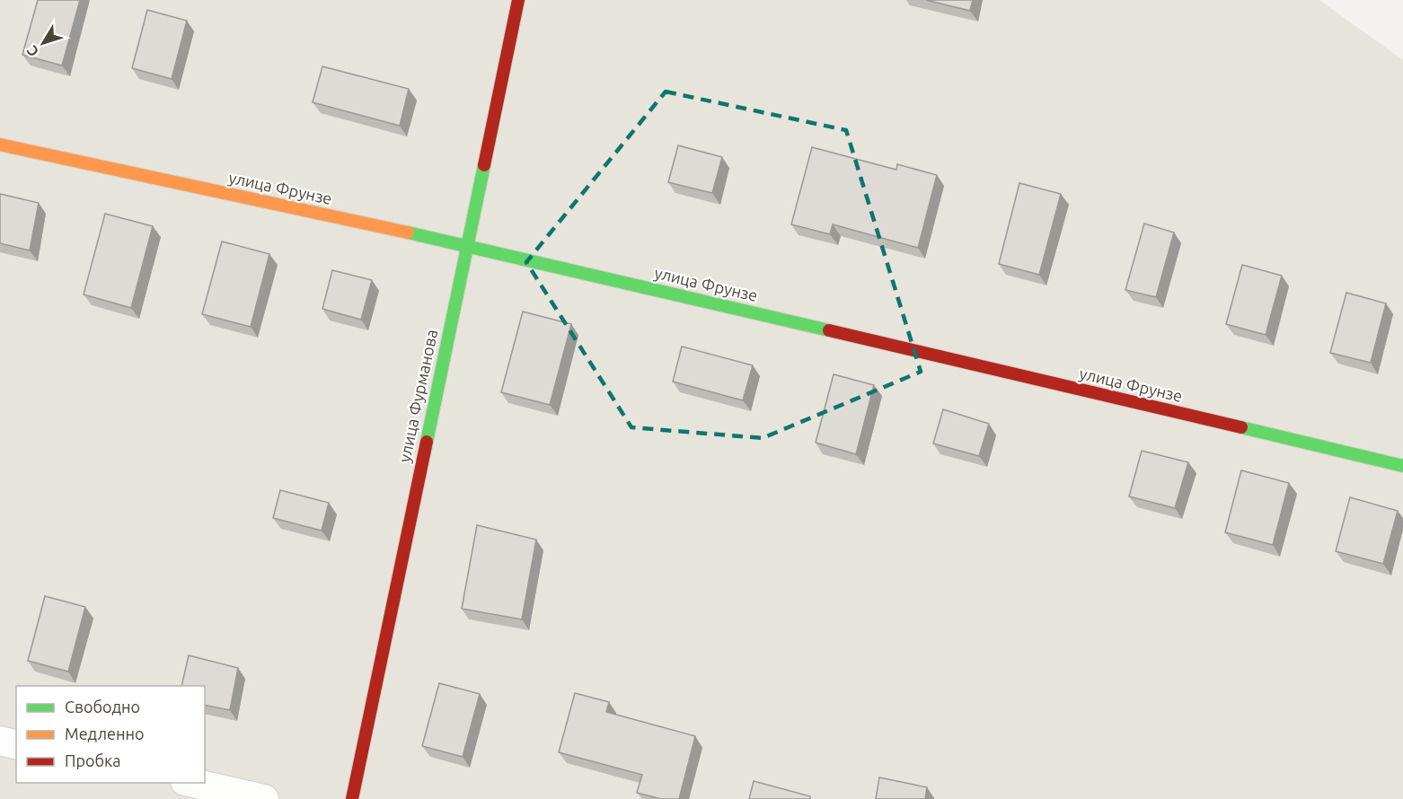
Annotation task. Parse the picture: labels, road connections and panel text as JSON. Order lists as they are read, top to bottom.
{
  "streets": {
    "street": ["улица Фрунзе", "улица Фурманова"]
  },
  "crossings": [
    ["улица Фрунзе", "улица Фурманова"]
  ],
  "legend": ["Свободно", "Медленно", "Пробка"],
  "north": "bottom left"
}
